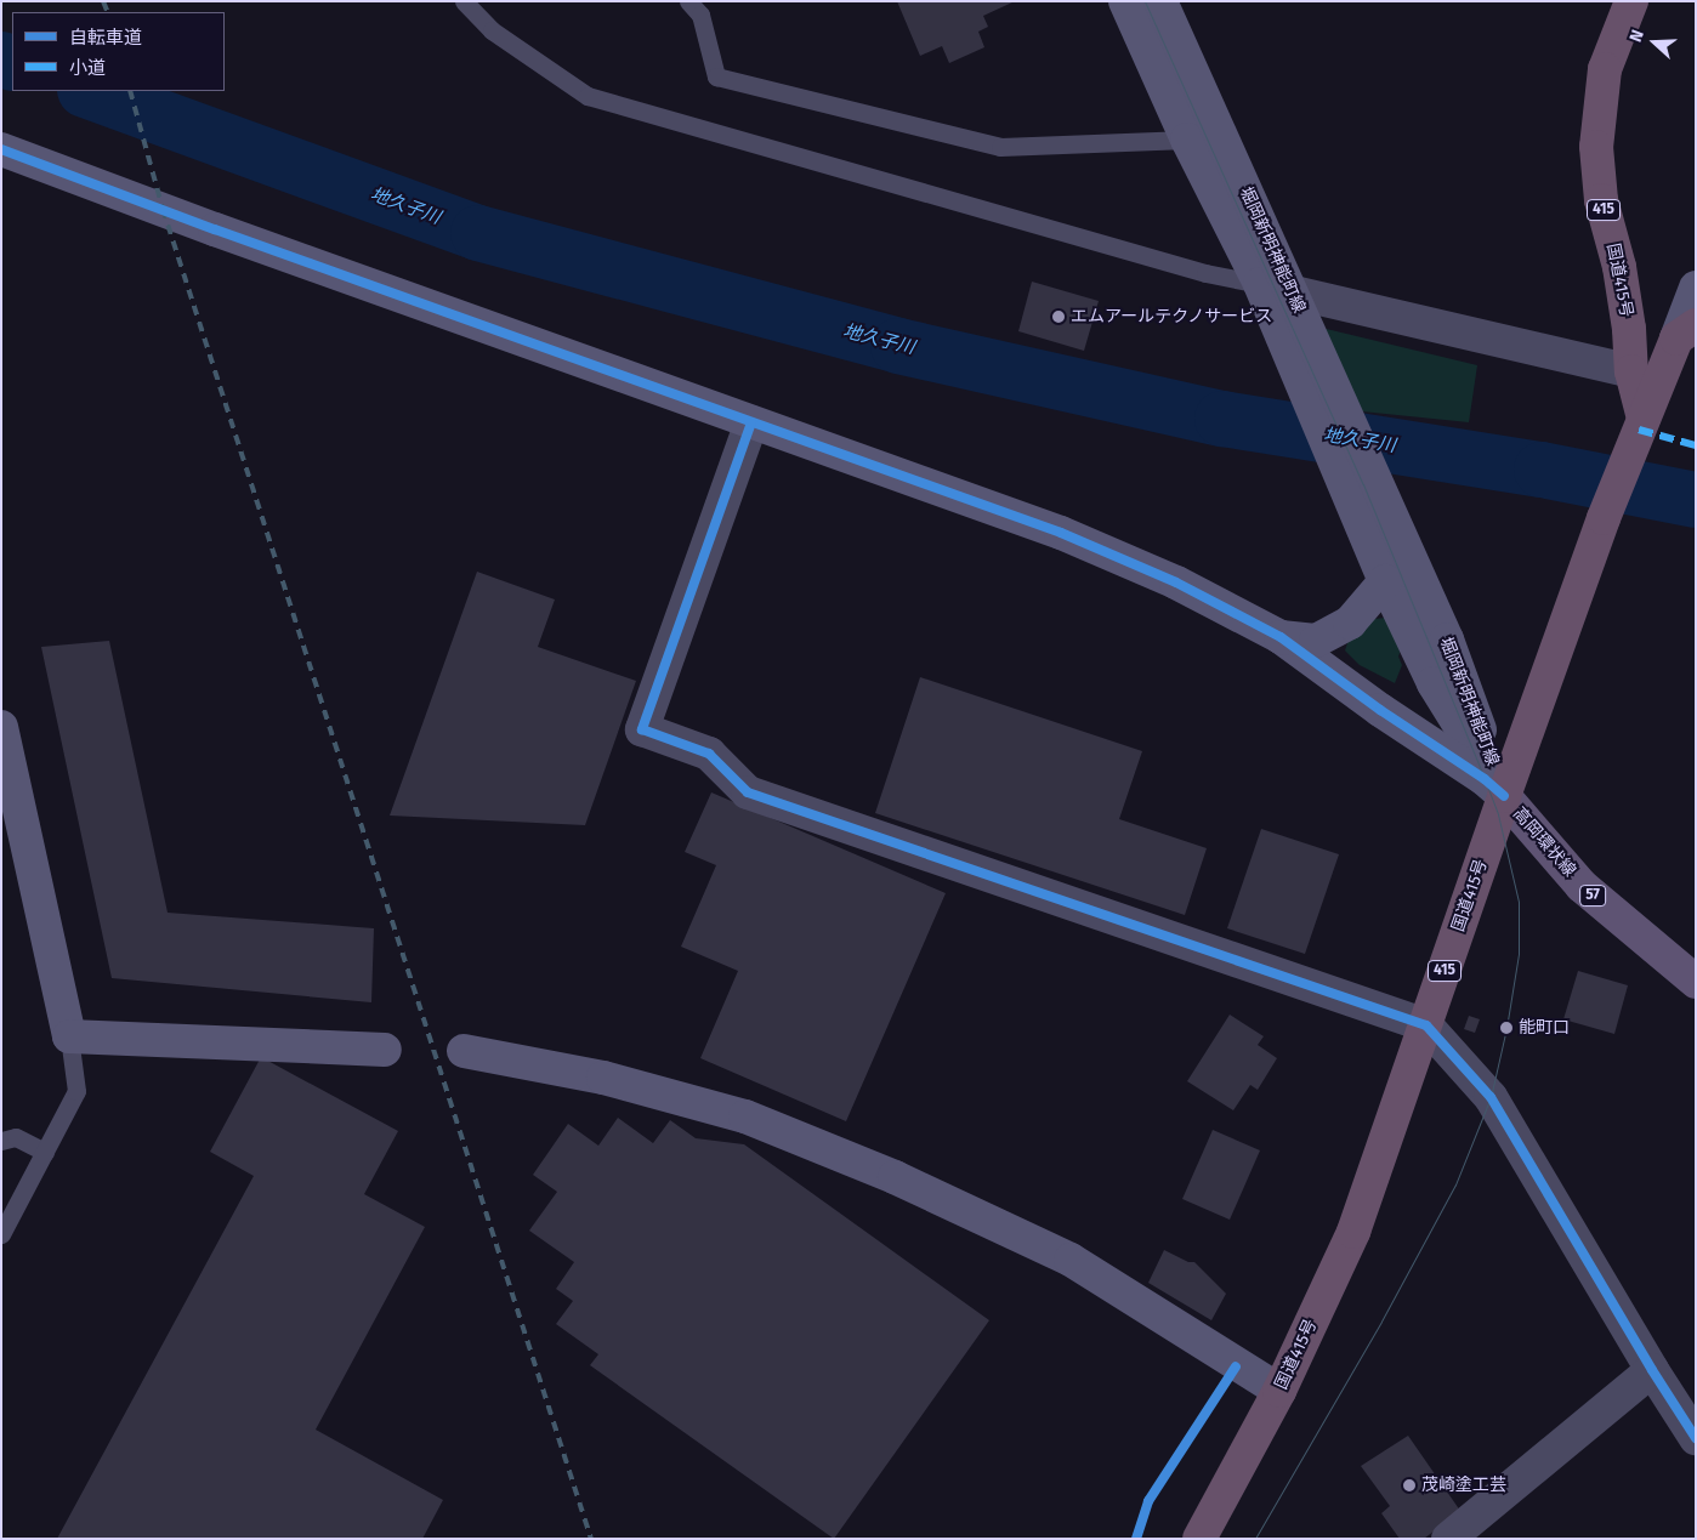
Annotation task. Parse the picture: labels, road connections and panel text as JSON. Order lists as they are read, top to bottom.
{
  "streets": {
    "highway": ["415", "国道415号"],
    "main road": ["高岡環状線", "57"],
    "street": ["堀岡新明神能町線"]
  },
  "crossings": [
    ["堀岡新明神能町線", "国道415号"],
    ["堀岡新明神能町線", "高岡環状線"],
    ["国道415号", "高岡環状線"]
  ],
  "water": ["地久子川"],
  "places": ["エムアールテクノサービス", "能町口", "茂崎塗工芸"],
  "legend": ["自転車道", "小道"],
  "north": "left"
}
